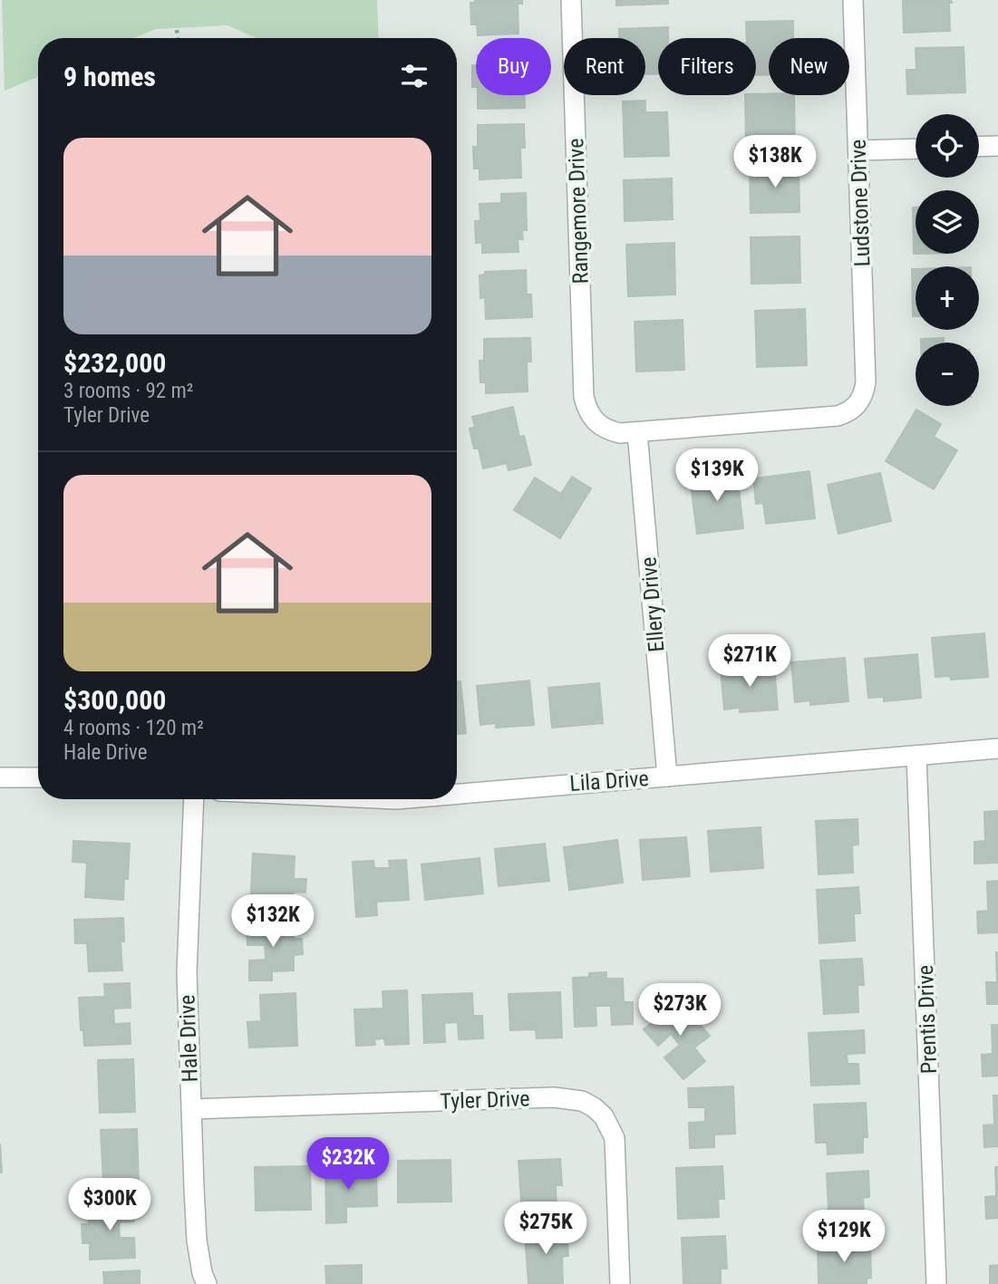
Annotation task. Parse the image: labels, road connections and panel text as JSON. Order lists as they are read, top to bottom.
{
  "streets": {
    "street": [
      "Ludstone Drive",
      "Rangemore Drive",
      "Ellery Drive",
      "Lila Drive",
      "Prentis Drive",
      "Hale Drive",
      "Tyler Drive"
    ]
  },
  "crossings": [
    ["Ludstone Drive", "Rangemore Drive"],
    ["Ludstone Drive", "Ellery Drive"],
    ["Rangemore Drive", "Ellery Drive"],
    ["Ellery Drive", "Lila Drive"],
    ["Lila Drive", "Prentis Drive"],
    ["Hale Drive", "Tyler Drive"]
  ],
  "page": {
    "chip": [
      "Buy",
      "Rent",
      "Filters",
      "New"
    ],
    "heading": "9 homes",
    "map_buttons": ["+", "−"],
    "list": [
      {
        "name": "$232,000",
        "note": "3 rooms · 92 m² · Tyler Drive"
      },
      {
        "name": "$300,000",
        "note": "4 rooms · 120 m² · Hale Drive"
      }
    ],
    "price": [
      "$138K",
      "$139K",
      "$271K",
      "$132K",
      "$273K",
      "$232K",
      "$300K",
      "$275K",
      "$129K"
    ]
  }
}
